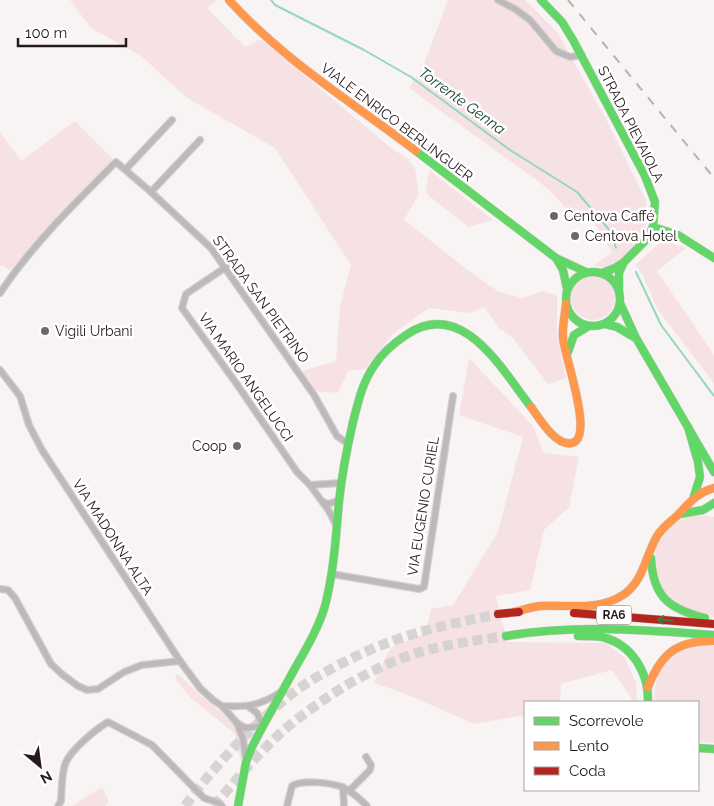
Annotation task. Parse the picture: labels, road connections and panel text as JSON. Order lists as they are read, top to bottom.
{
  "streets": {
    "main road": [
      "VIALE ENRICO BERLINGUER",
      "STRADA PIEVAIOLA",
      "VIA MADONNA ALTA",
      "RA6"
    ],
    "street": ["STRADA SAN PIETRINO", "VIA MARIO ANGELUCCI", "VIA EUGENIO CURIEL"]
  },
  "crossings": [
    ["STRADA SAN PIETRINO", "VIA MARIO ANGELUCCI"],
    ["STRADA SAN PIETRINO", "VIA MADONNA ALTA"],
    ["VIA MARIO ANGELUCCI", "VIA MADONNA ALTA"],
    ["VIA EUGENIO CURIEL", "VIA MADONNA ALTA"]
  ],
  "water": ["Torrente Genna"],
  "places": [
    "Centova Caffé",
    "Centova Hotel",
    "Vigili Urbani",
    "Coop"
  ],
  "legend": ["Scorrevole", "Lento", "Coda"],
  "scale_bar": "100 m",
  "north": "bottom right"
}
